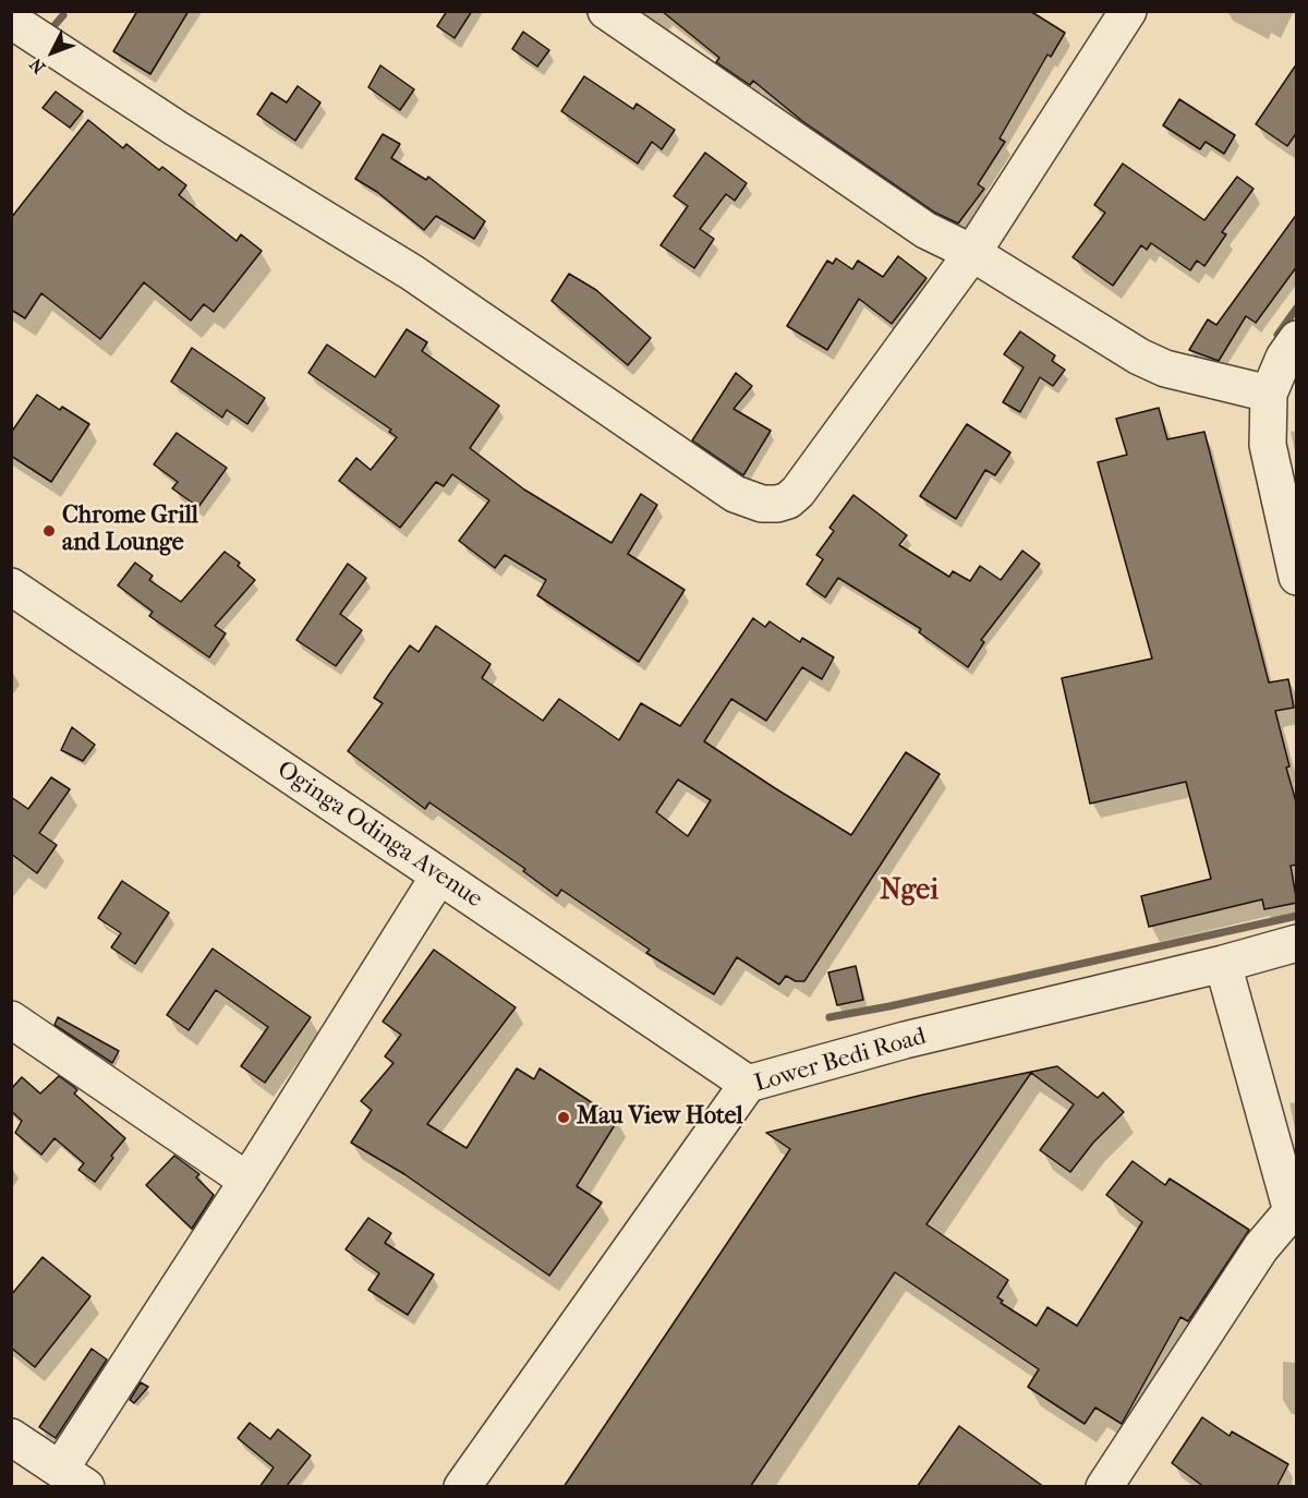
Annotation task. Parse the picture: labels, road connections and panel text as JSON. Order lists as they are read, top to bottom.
{
  "streets": {
    "street": ["Oginga Odinga Avenue", "Lower Bedi Road"]
  },
  "crossings": [
    ["Oginga Odinga Avenue", "Lower Bedi Road"]
  ],
  "districts": ["Ngei"],
  "places": ["Chrome Grill and Lounge", "Mau View Hotel"],
  "north": "bottom left"
}
